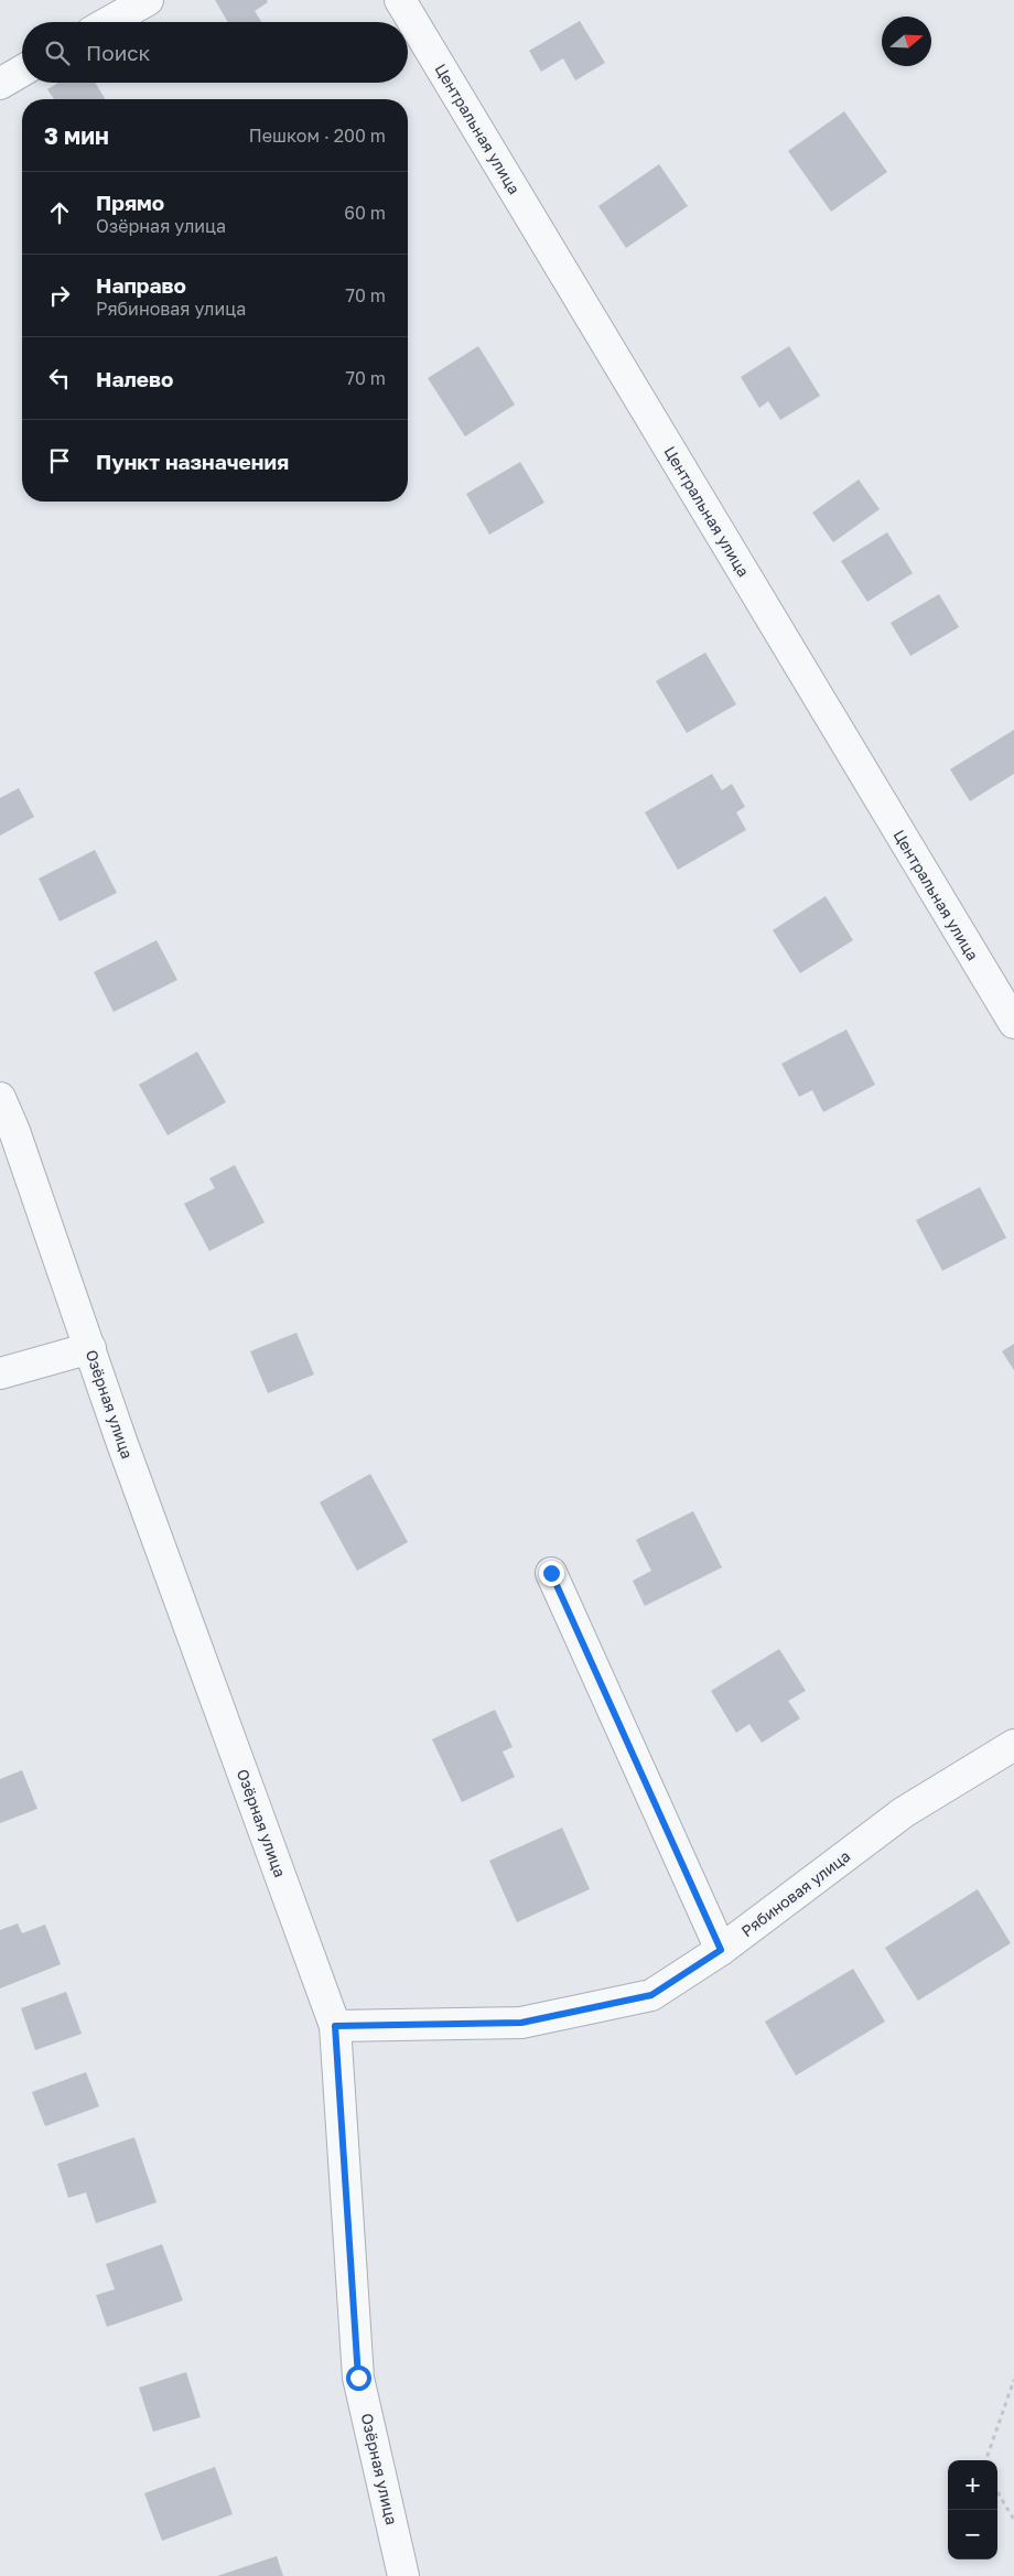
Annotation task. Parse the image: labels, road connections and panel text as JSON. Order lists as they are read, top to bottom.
{
  "streets": {
    "street": ["Центральная улица", "Озёрная улица", "Рябиновая улица"]
  },
  "crossings": [
    ["Озёрная улица", "Рябиновая улица"]
  ],
  "north": "right",
  "page": {
    "search": "Поиск",
    "heading": ["3 мин", "Пешком · 200 m"],
    "list": [
      ["Прямо", "Озёрная улица", "60 m"],
      ["Направо", "Рябиновая улица", "70 m"],
      ["Налево", "70 m"],
      "Пункт назначения"
    ],
    "map_buttons": ["+", "−"]
  }
}
